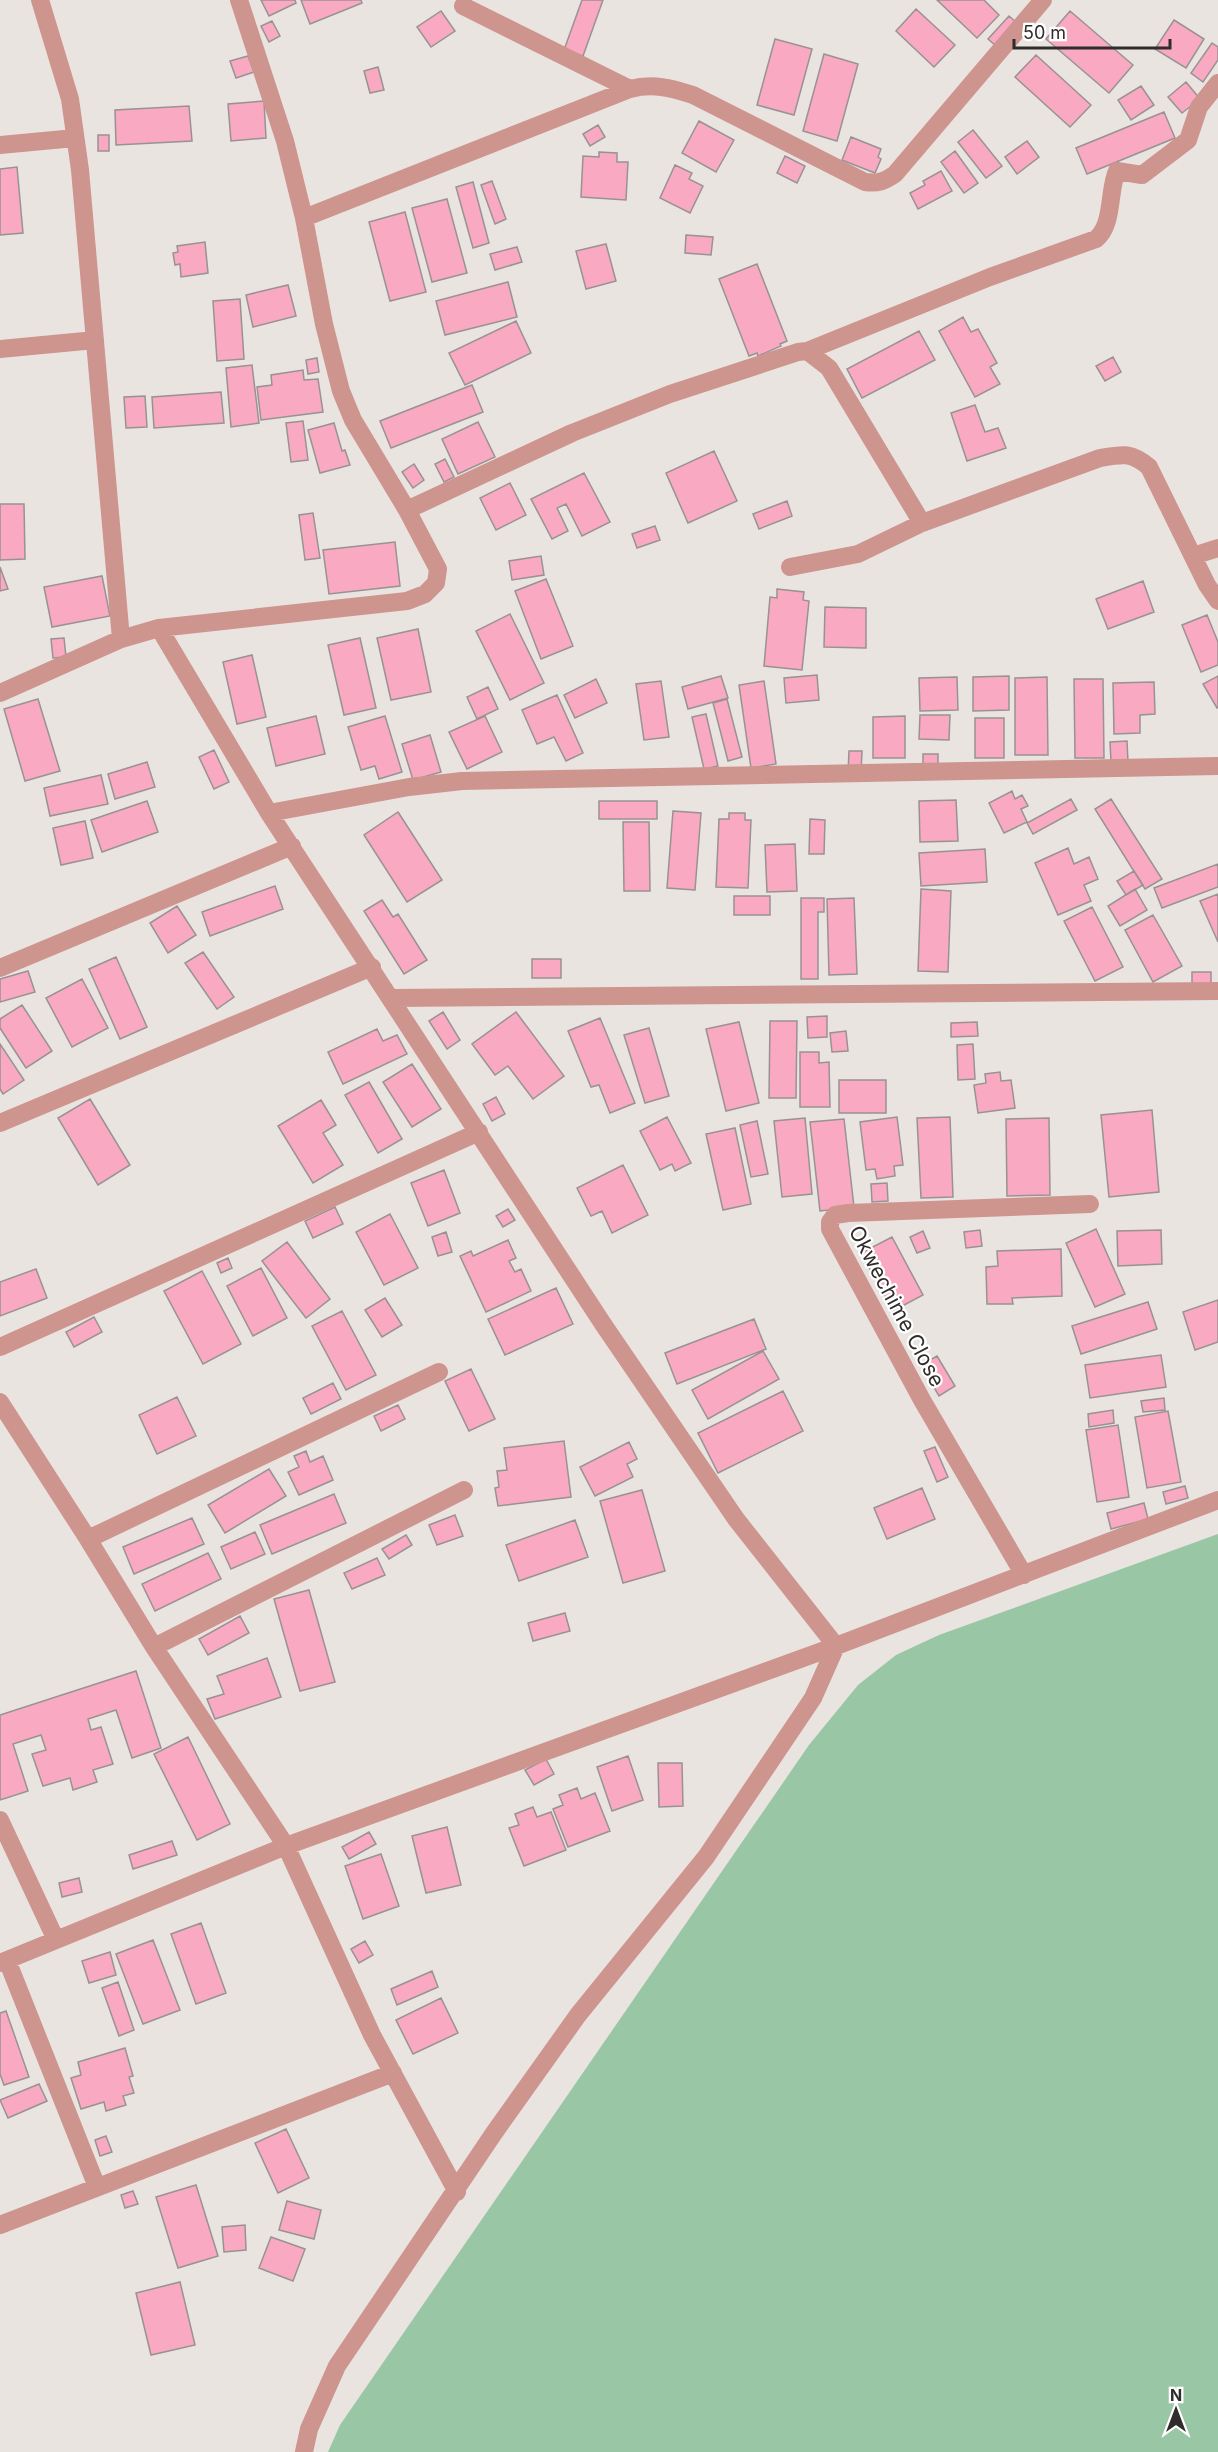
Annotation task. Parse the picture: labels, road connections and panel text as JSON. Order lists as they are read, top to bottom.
{
  "streets": {
    "street": ["Okwechime Close"]
  },
  "scale_bar": "50 m",
  "north": "top"
}
